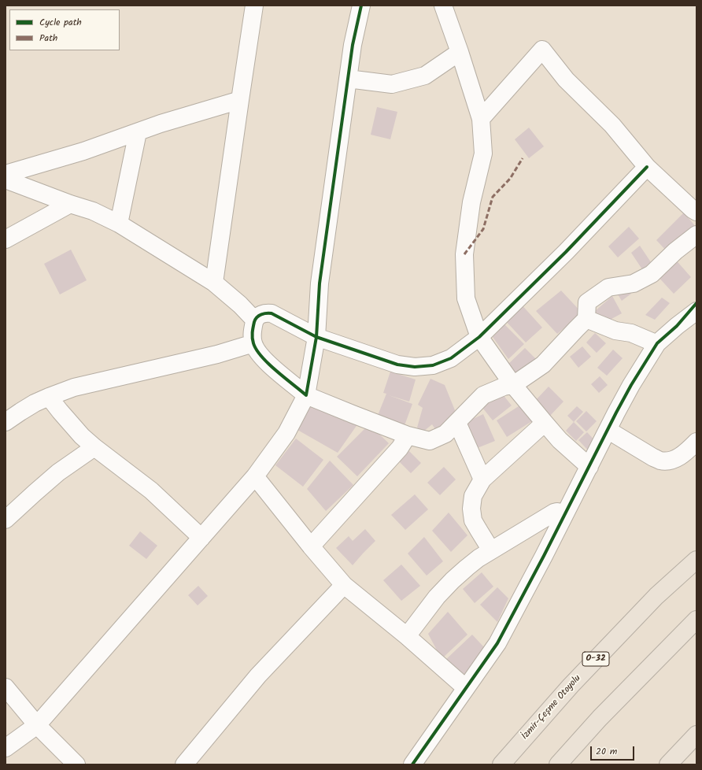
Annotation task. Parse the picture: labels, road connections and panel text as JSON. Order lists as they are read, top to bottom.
{
  "streets": {
    "main road": ["O-32", "İzmir-Çeşme Otoyolu"]
  },
  "legend": ["Cycle path", "Path"],
  "scale_bar": "20 m"
}
